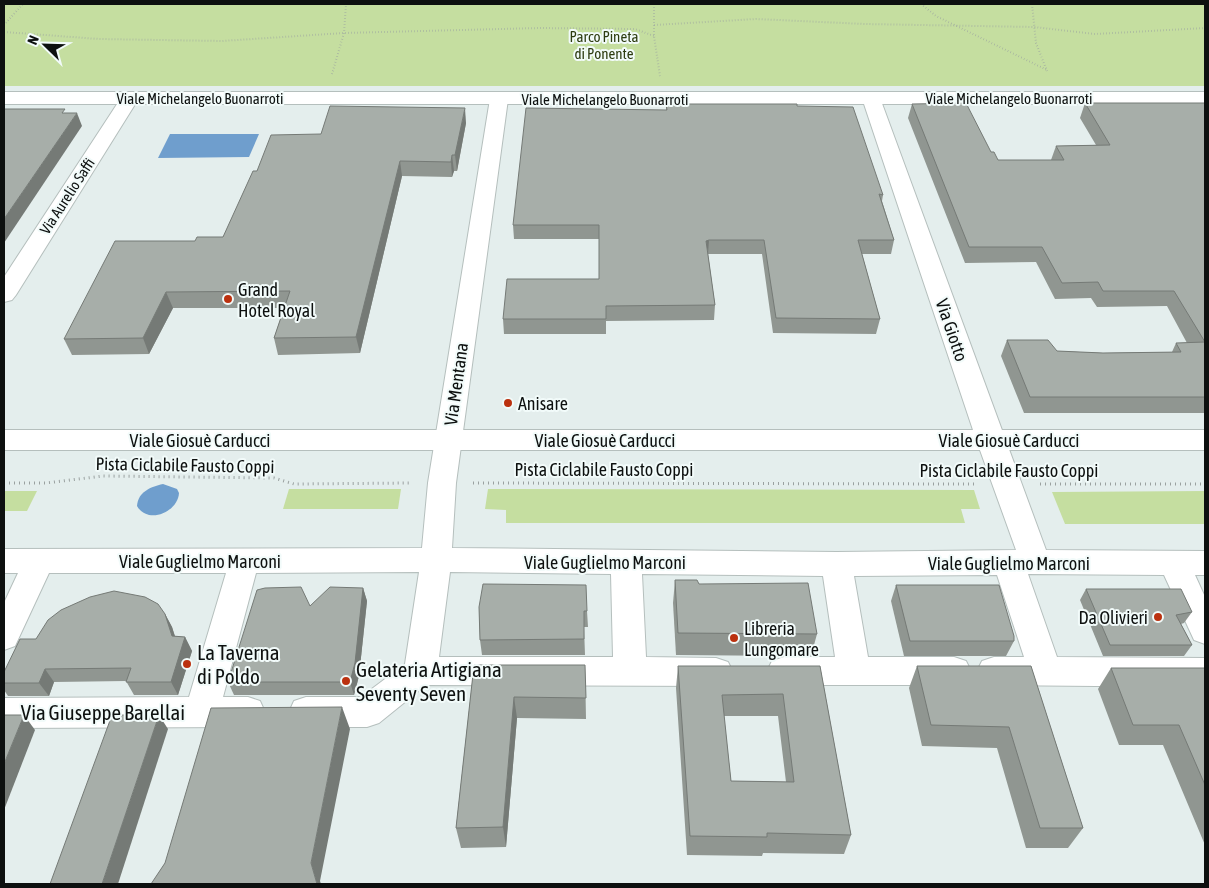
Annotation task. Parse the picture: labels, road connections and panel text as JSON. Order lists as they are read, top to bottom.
{
  "streets": {
    "street": [
      "Viale Michelangelo Buonarroti",
      "Via Aurelio Saffi",
      "Via Giotto",
      "Via Mentana",
      "Viale Giosuè Carducci",
      "Viale Guglielmo Marconi",
      "Via Giuseppe Barellai"
    ],
    "path": ["Pista Ciclabile Fausto Coppi"]
  },
  "crossings": [
    ["Viale Michelangelo Buonarroti", "Via Aurelio Saffi"],
    ["Viale Michelangelo Buonarroti", "Via Giotto"],
    ["Viale Michelangelo Buonarroti", "Via Mentana"],
    ["Via Giotto", "Viale Giosuè Carducci"],
    ["Via Giotto", "Pista Ciclabile Fausto Coppi"],
    ["Via Giotto", "Viale Guglielmo Marconi"],
    ["Via Mentana", "Viale Giosuè Carducci"],
    ["Via Mentana", "Pista Ciclabile Fausto Coppi"],
    ["Via Mentana", "Viale Guglielmo Marconi"],
    ["Via Mentana", "Via Giuseppe Barellai"],
    ["Viale Guglielmo Marconi", "Via Giuseppe Barellai"]
  ],
  "parks": ["Parco Pineta di Ponente"],
  "places": [
    "Grand Hotel Royal",
    "Anisare",
    "Da Olivieri",
    "Libreria Lungomare",
    "La Taverna di Poldo",
    "Gelateria Artigiana Seventy Seven"
  ],
  "north": "top left"
}
